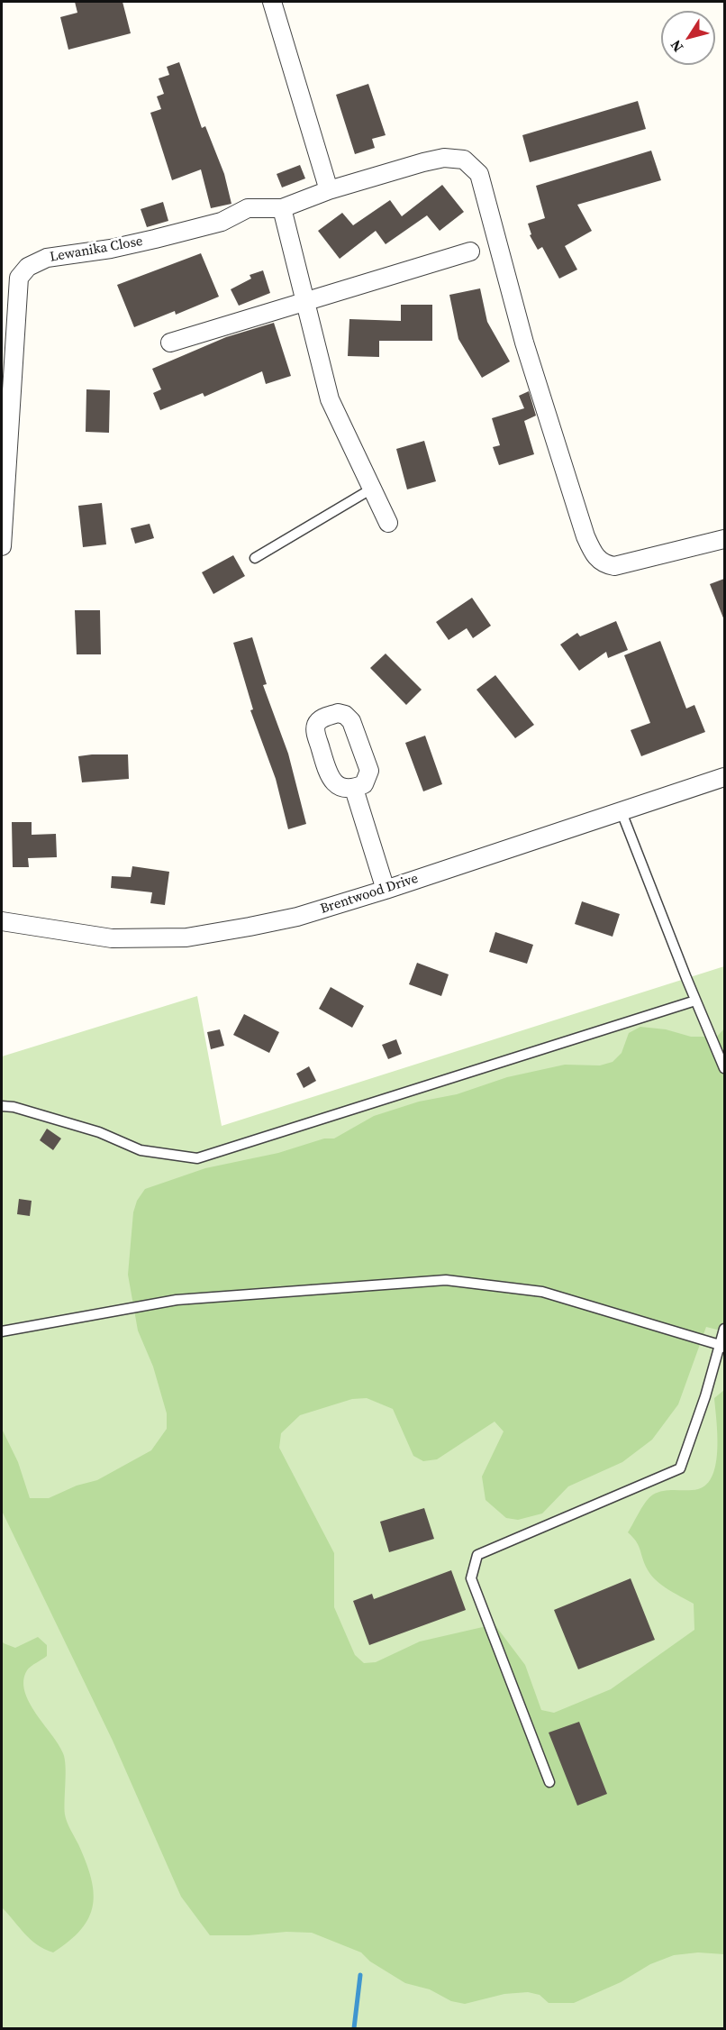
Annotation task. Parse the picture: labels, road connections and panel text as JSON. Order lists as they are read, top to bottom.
{
  "streets": {
    "street": ["Lewanika Close", "Brentwood Drive"]
  },
  "north": "bottom left"
}
